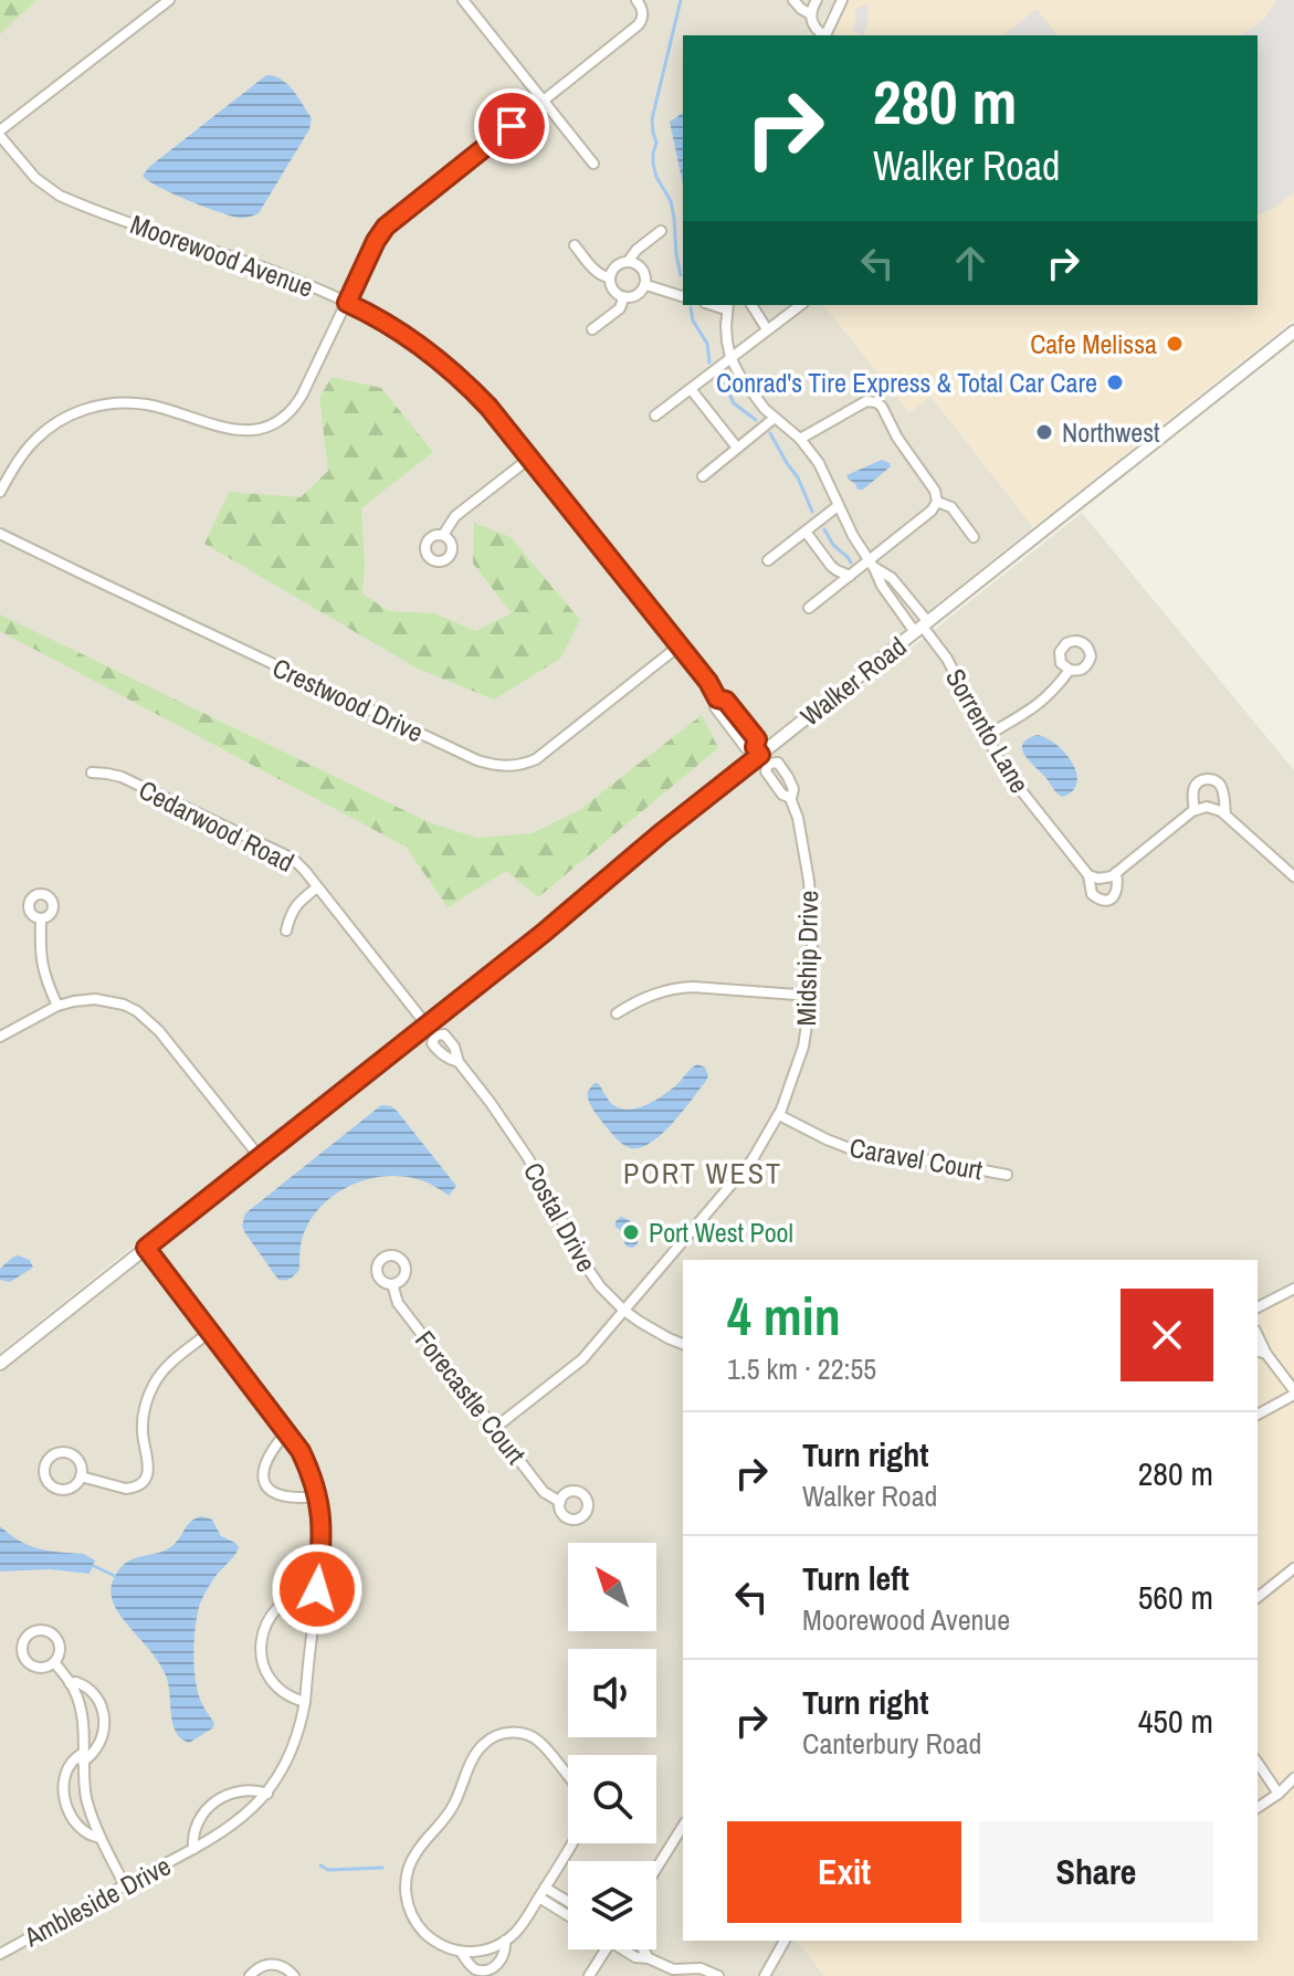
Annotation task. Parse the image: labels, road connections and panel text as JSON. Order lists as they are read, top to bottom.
{
  "streets": {
    "street": [
      "Moorewood Avenue",
      "Walker Road",
      "Crestwood Drive",
      "Sorrento Lane",
      "Cedarwood Road",
      "Midship Drive",
      "Caravel Court",
      "Costal Drive",
      "Forecastle Court",
      "Ambleside Drive"
    ]
  },
  "crossings": [
    ["Moorewood Avenue", "Walker Road"],
    ["Moorewood Avenue", "Crestwood Drive"],
    ["Moorewood Avenue", "Midship Drive"],
    ["Walker Road", "Sorrento Lane"],
    ["Walker Road", "Cedarwood Road"],
    ["Walker Road", "Midship Drive"],
    ["Walker Road", "Costal Drive"],
    ["Walker Road", "Ambleside Drive"],
    ["Cedarwood Road", "Costal Drive"],
    ["Midship Drive", "Caravel Court"],
    ["Midship Drive", "Costal Drive"],
    ["Midship Drive", "Forecastle Court"]
  ],
  "districts": ["PORT WEST"],
  "places": [
    "Cafe Melissa",
    "Conrad's Tire Express & Total Car Care",
    "Northwest",
    "Port West Pool"
  ],
  "north": "top left",
  "page": {
    "turn": ["280 m", "Walker Road"],
    "heading": ["4 min", "1.5 km · 22:55"],
    "list": [
      {
        "name": "Turn right",
        "note": "Walker Road",
        "value": "280 m"
      },
      {
        "name": "Turn left",
        "note": "Moorewood Avenue",
        "value": "560 m"
      },
      {
        "name": "Turn right",
        "note": "Canterbury Road",
        "value": "450 m"
      }
    ],
    "buttons": ["Exit", "Share"]
  }
}
